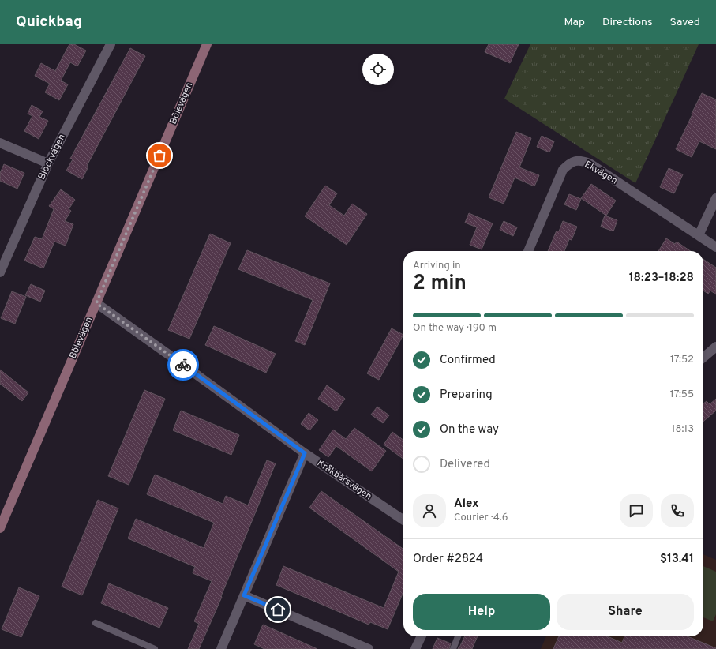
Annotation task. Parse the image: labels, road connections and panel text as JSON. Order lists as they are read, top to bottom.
{
  "streets": {
    "street": [
      "Bölevägen",
      "Blockvägen",
      "Ekvägen",
      "Kråkbärsvägen"
    ]
  },
  "crossings": [
    ["Bölevägen", "Kråkbärsvägen"]
  ],
  "page": {
    "header": "Quickbag",
    "nav": ["Map", "Directions", "Saved"],
    "heading": ["2 min", "Arriving in", "18:23–18:28"],
    "panel": [
      "Alex",
      "Courier · 4.6",
      "Order #2824",
      "$13.41"
    ],
    "bar": "On the way · 190 m",
    "list": [
      ["Confirmed", "17:52"],
      ["Preparing", "17:55"],
      ["On the way", "18:13"],
      "Delivered"
    ],
    "buttons": ["Help", "Share"]
  }
}
